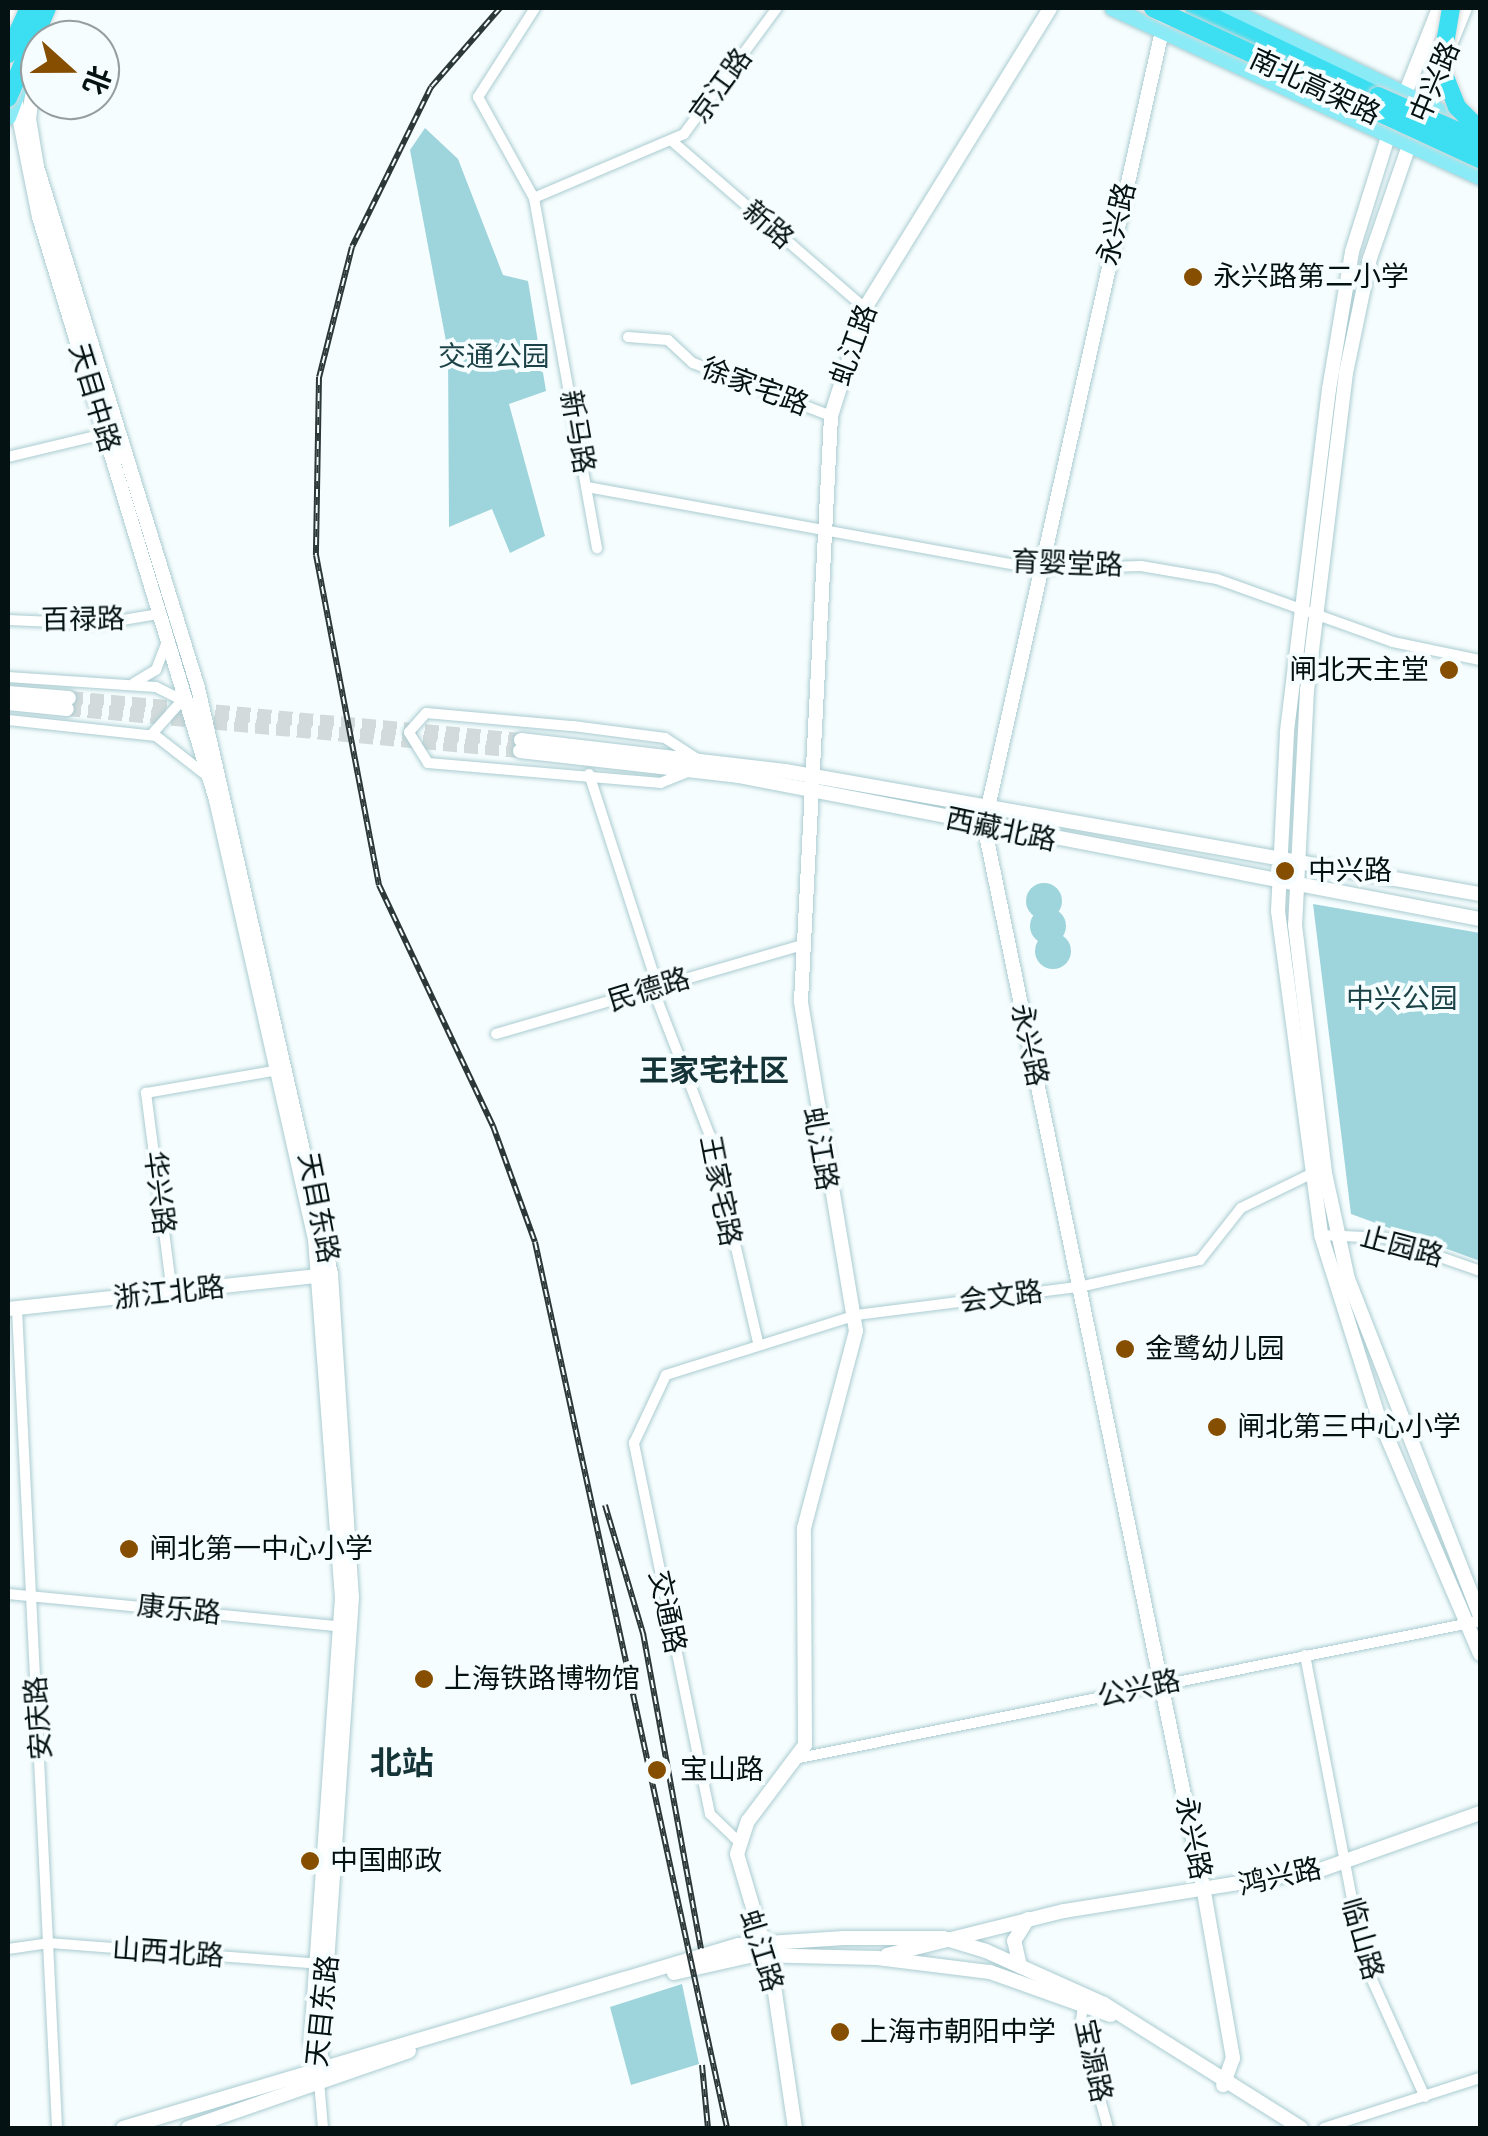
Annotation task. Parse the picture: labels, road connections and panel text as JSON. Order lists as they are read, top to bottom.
{
  "streets": {
    "highway": ["南北高架路"],
    "main road": [
      "中兴路",
      "永兴路",
      "虬江路",
      "天目中路",
      "西藏北路",
      "天目东路",
      "浙江北路",
      "鸿兴路"
    ],
    "street": [
      "京江路",
      "新路",
      "徐家宅路",
      "新马路",
      "育婴堂路",
      "百禄路",
      "民德路",
      "王家宅路",
      "华兴路",
      "止园路",
      "会文路",
      "康乐路",
      "交通路",
      "公兴路",
      "安庆路",
      "临山路",
      "山西北路",
      "宝源路"
    ]
  },
  "crossings": [
    ["中兴路", "育婴堂路"],
    ["中兴路", "西藏北路"],
    ["中兴路", "止园路"],
    ["中兴路", "会文路"],
    ["中兴路", "公兴路"],
    ["京江路", "新路"],
    ["京江路", "新马路"],
    ["永兴路", "育婴堂路"],
    ["永兴路", "西藏北路"],
    ["永兴路", "会文路"],
    ["永兴路", "公兴路"],
    ["永兴路", "鸿兴路"],
    ["新路", "虬江路"],
    ["虬江路", "徐家宅路"],
    ["虬江路", "育婴堂路"],
    ["虬江路", "西藏北路"],
    ["虬江路", "民德路"],
    ["虬江路", "会文路"],
    ["虬江路", "交通路"],
    ["虬江路", "公兴路"],
    ["天目中路", "百禄路"],
    ["天目中路", "天目东路"],
    ["新马路", "育婴堂路"],
    ["民德路", "王家宅路"],
    ["王家宅路", "会文路"],
    ["华兴路", "天目东路"],
    ["华兴路", "浙江北路"],
    ["天目东路", "浙江北路"],
    ["天目东路", "康乐路"],
    ["天目东路", "山西北路"],
    ["浙江北路", "安庆路"],
    ["会文路", "交通路"],
    ["康乐路", "安庆路"],
    ["公兴路", "临山路"],
    ["安庆路", "山西北路"],
    ["鸿兴路", "临山路"]
  ],
  "districts": ["王家宅社区", "北站"],
  "parks": ["交通公园", "中兴公园"],
  "places": [
    "永兴路第二小学",
    "闸北天主堂",
    "中兴路",
    "金鹭幼儿园",
    "闸北第三中心小学",
    "闸北第一中心小学",
    "上海铁路博物馆",
    "宝山路",
    "中国邮政",
    "上海市朝阳中学"
  ],
  "north": "right"
}
